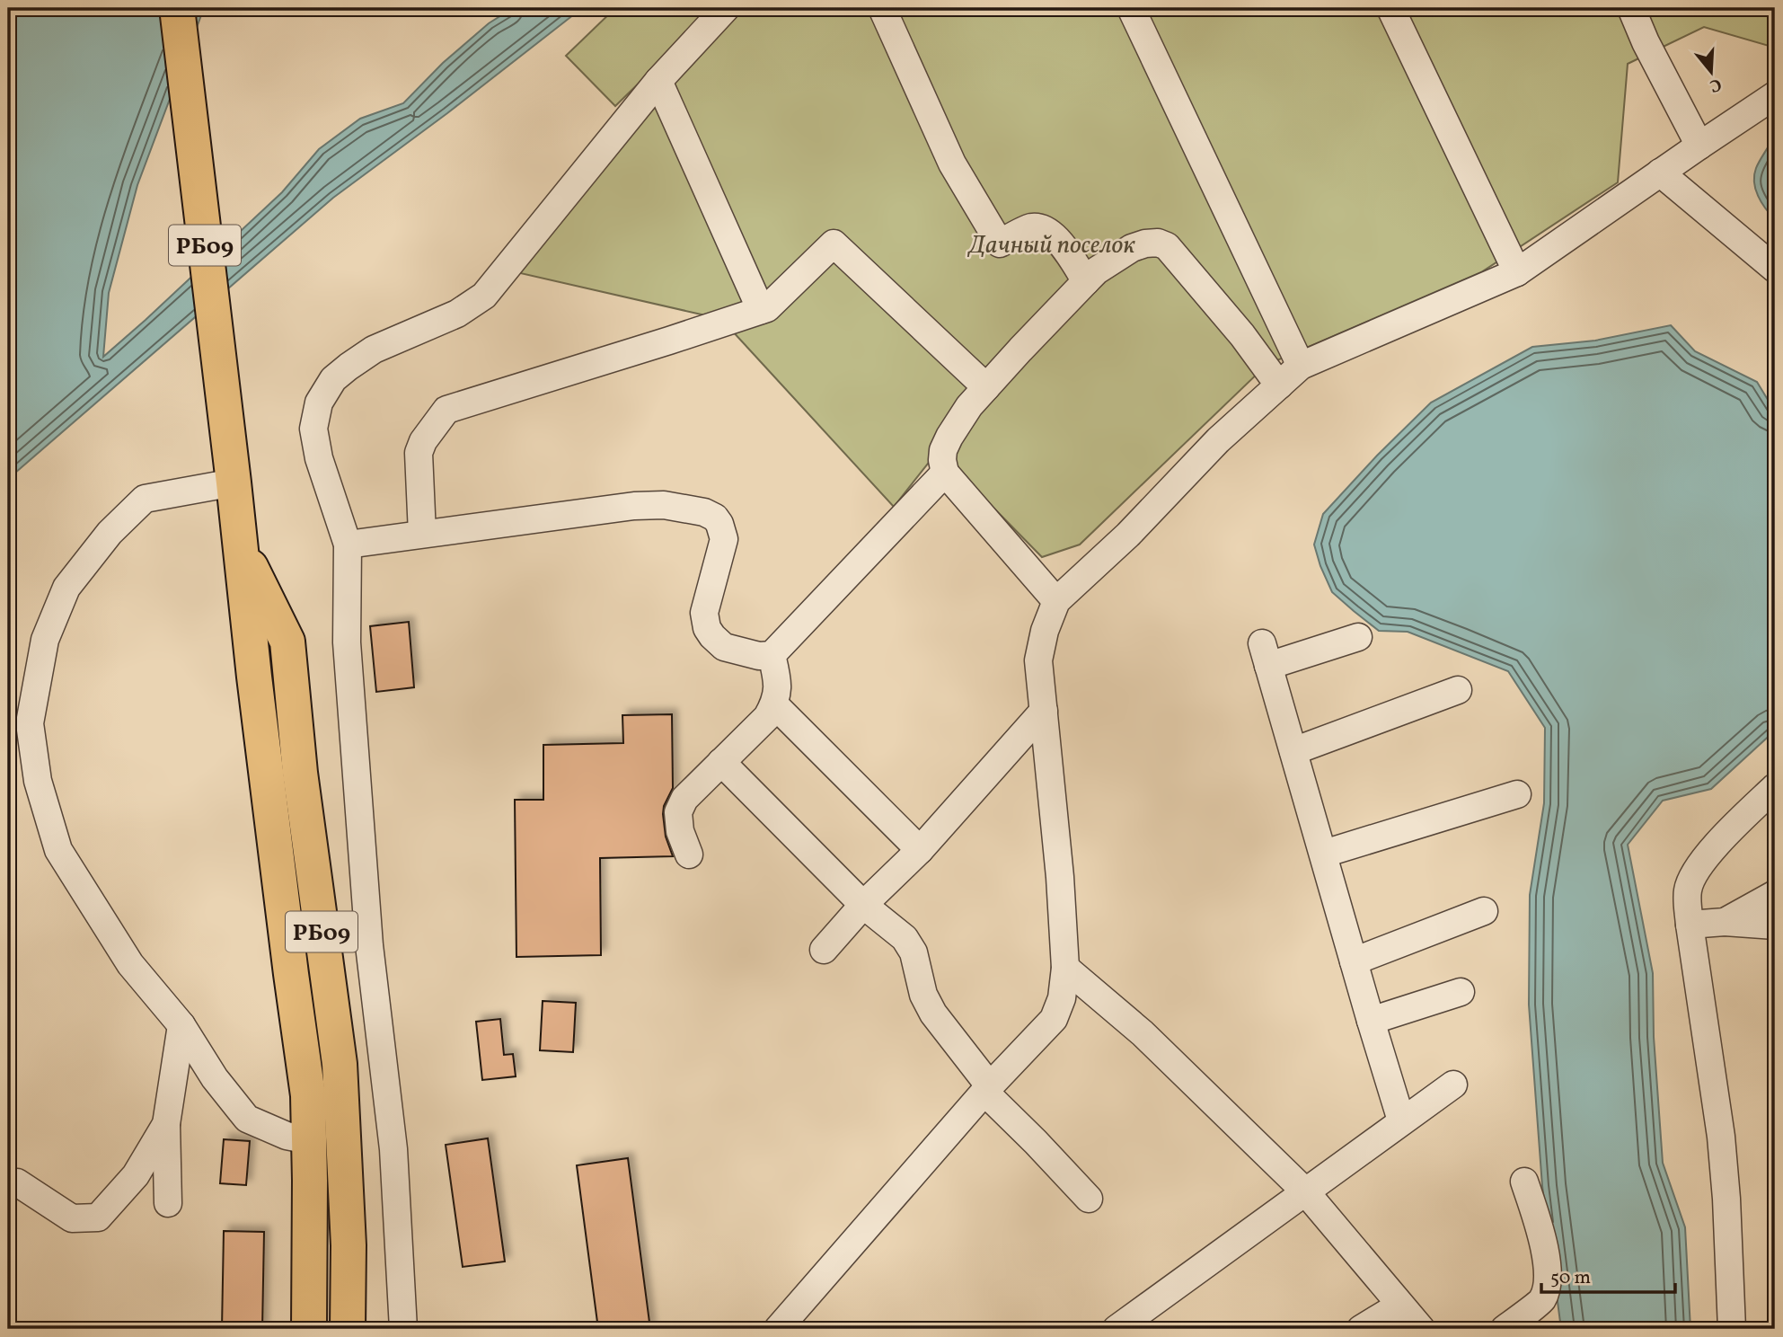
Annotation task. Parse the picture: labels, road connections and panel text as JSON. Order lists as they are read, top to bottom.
{
  "streets": {
    "highway": ["РБ09"]
  },
  "parks": ["Дачный поселок"],
  "scale_bar": "50 m",
  "north": "bottom"
}
